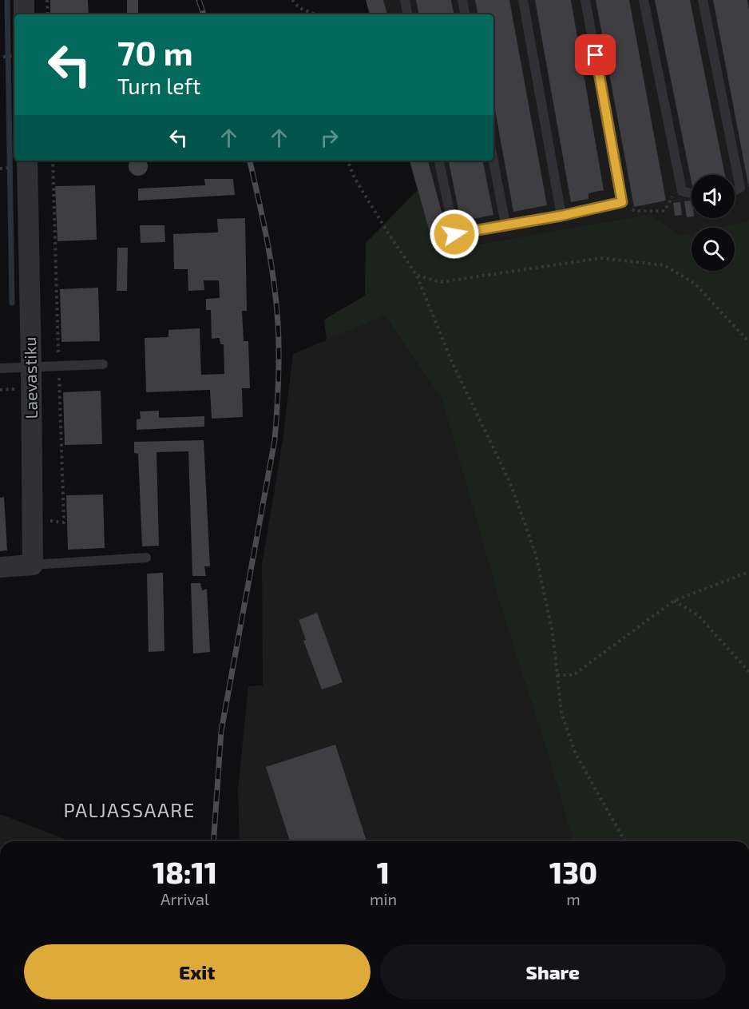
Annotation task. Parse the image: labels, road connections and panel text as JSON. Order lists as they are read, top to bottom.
{
  "streets": {
    "street": ["Laevastiku"]
  },
  "districts": ["PALJASSAARE"],
  "page": {
    "turn": ["70 m", "Turn left"],
    "eta": [
      "18:11",
      "Arrival",
      "1",
      "min",
      "130",
      "m"
    ],
    "buttons": ["Exit", "Share"]
  }
}
